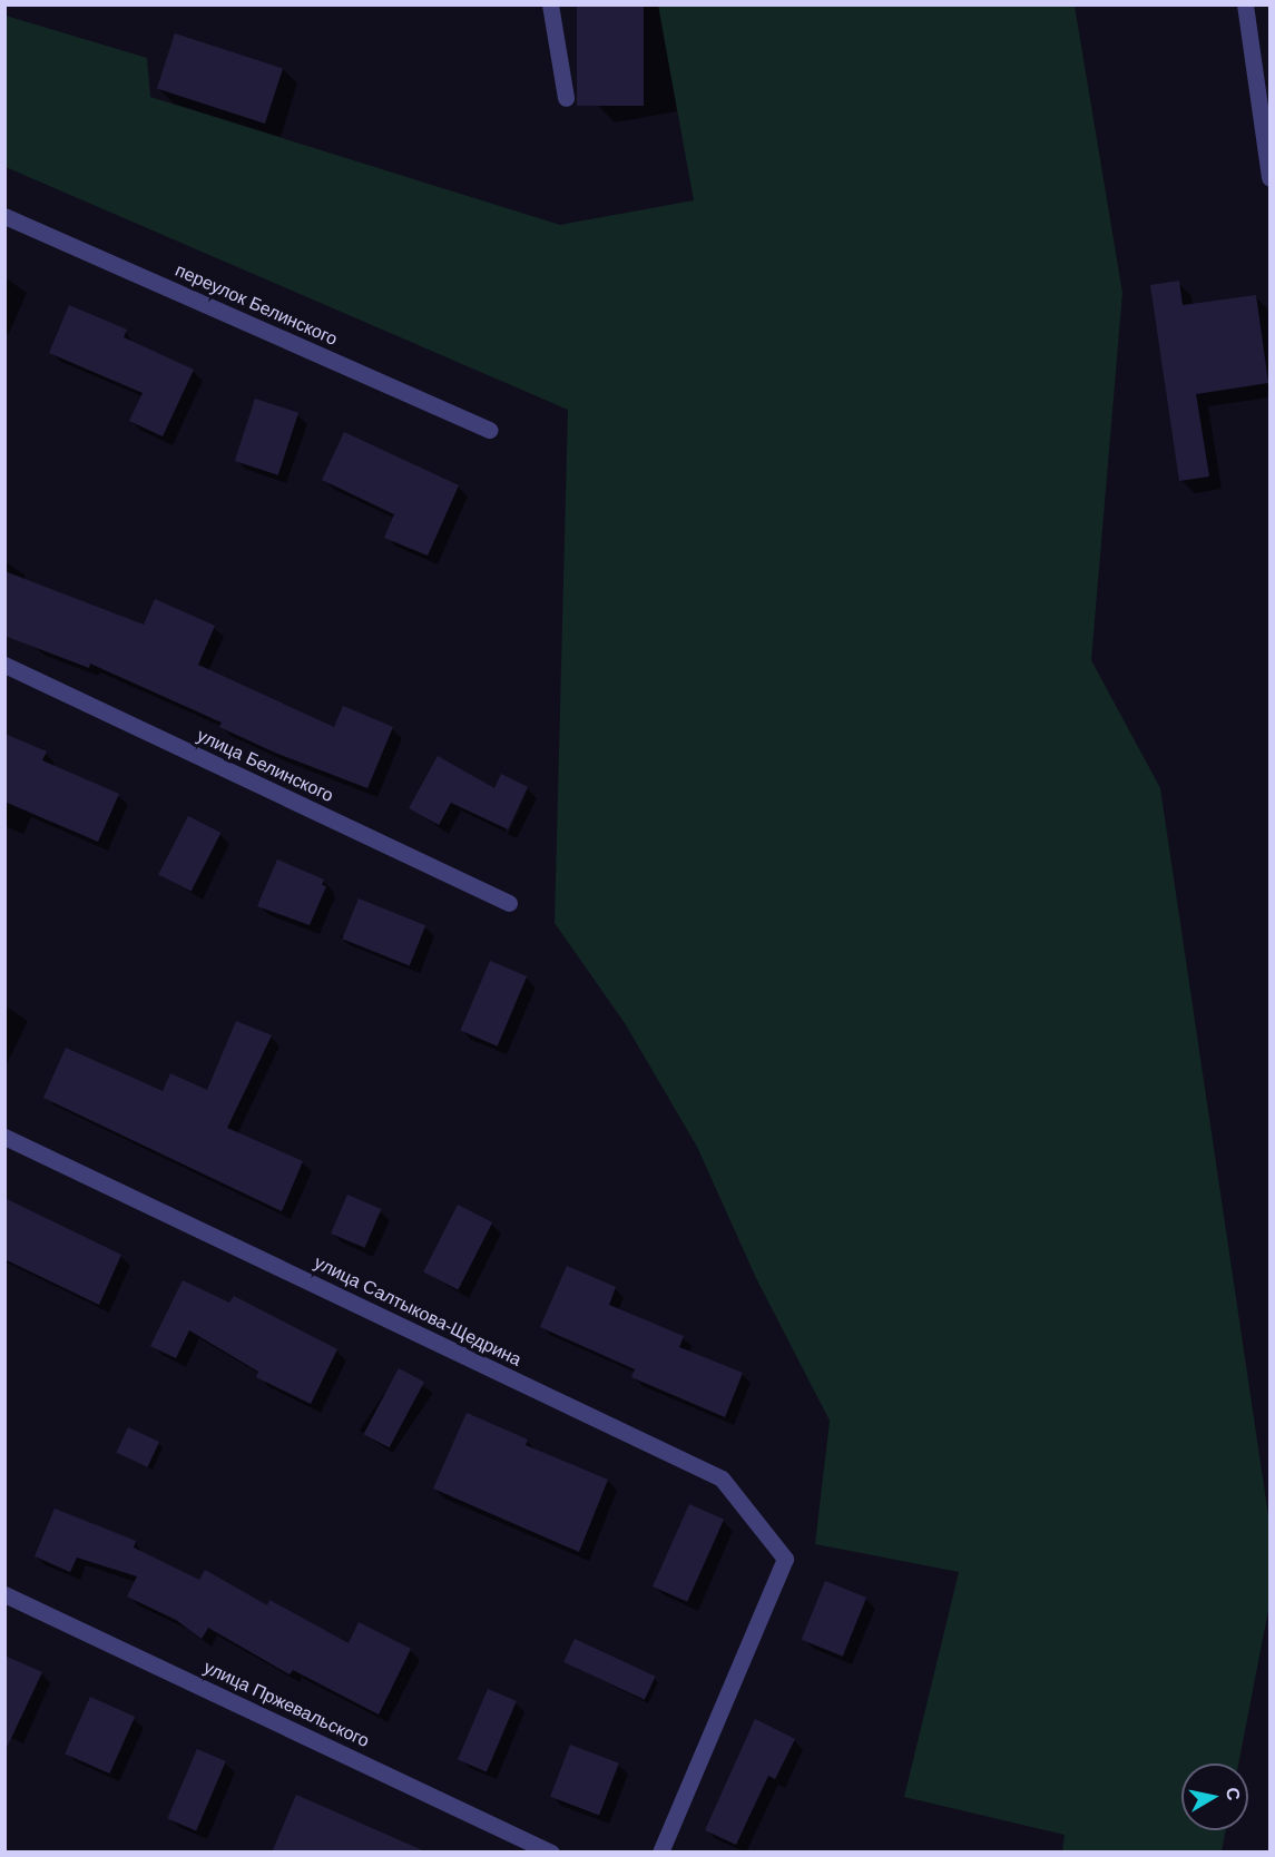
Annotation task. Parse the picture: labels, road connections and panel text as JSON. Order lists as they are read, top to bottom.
{
  "streets": {
    "street": [
      "переулок Белинского",
      "улица Белинского",
      "улица Салтыкова-Щедрина",
      "улица Пржевальского"
    ]
  },
  "north": "right"
}
